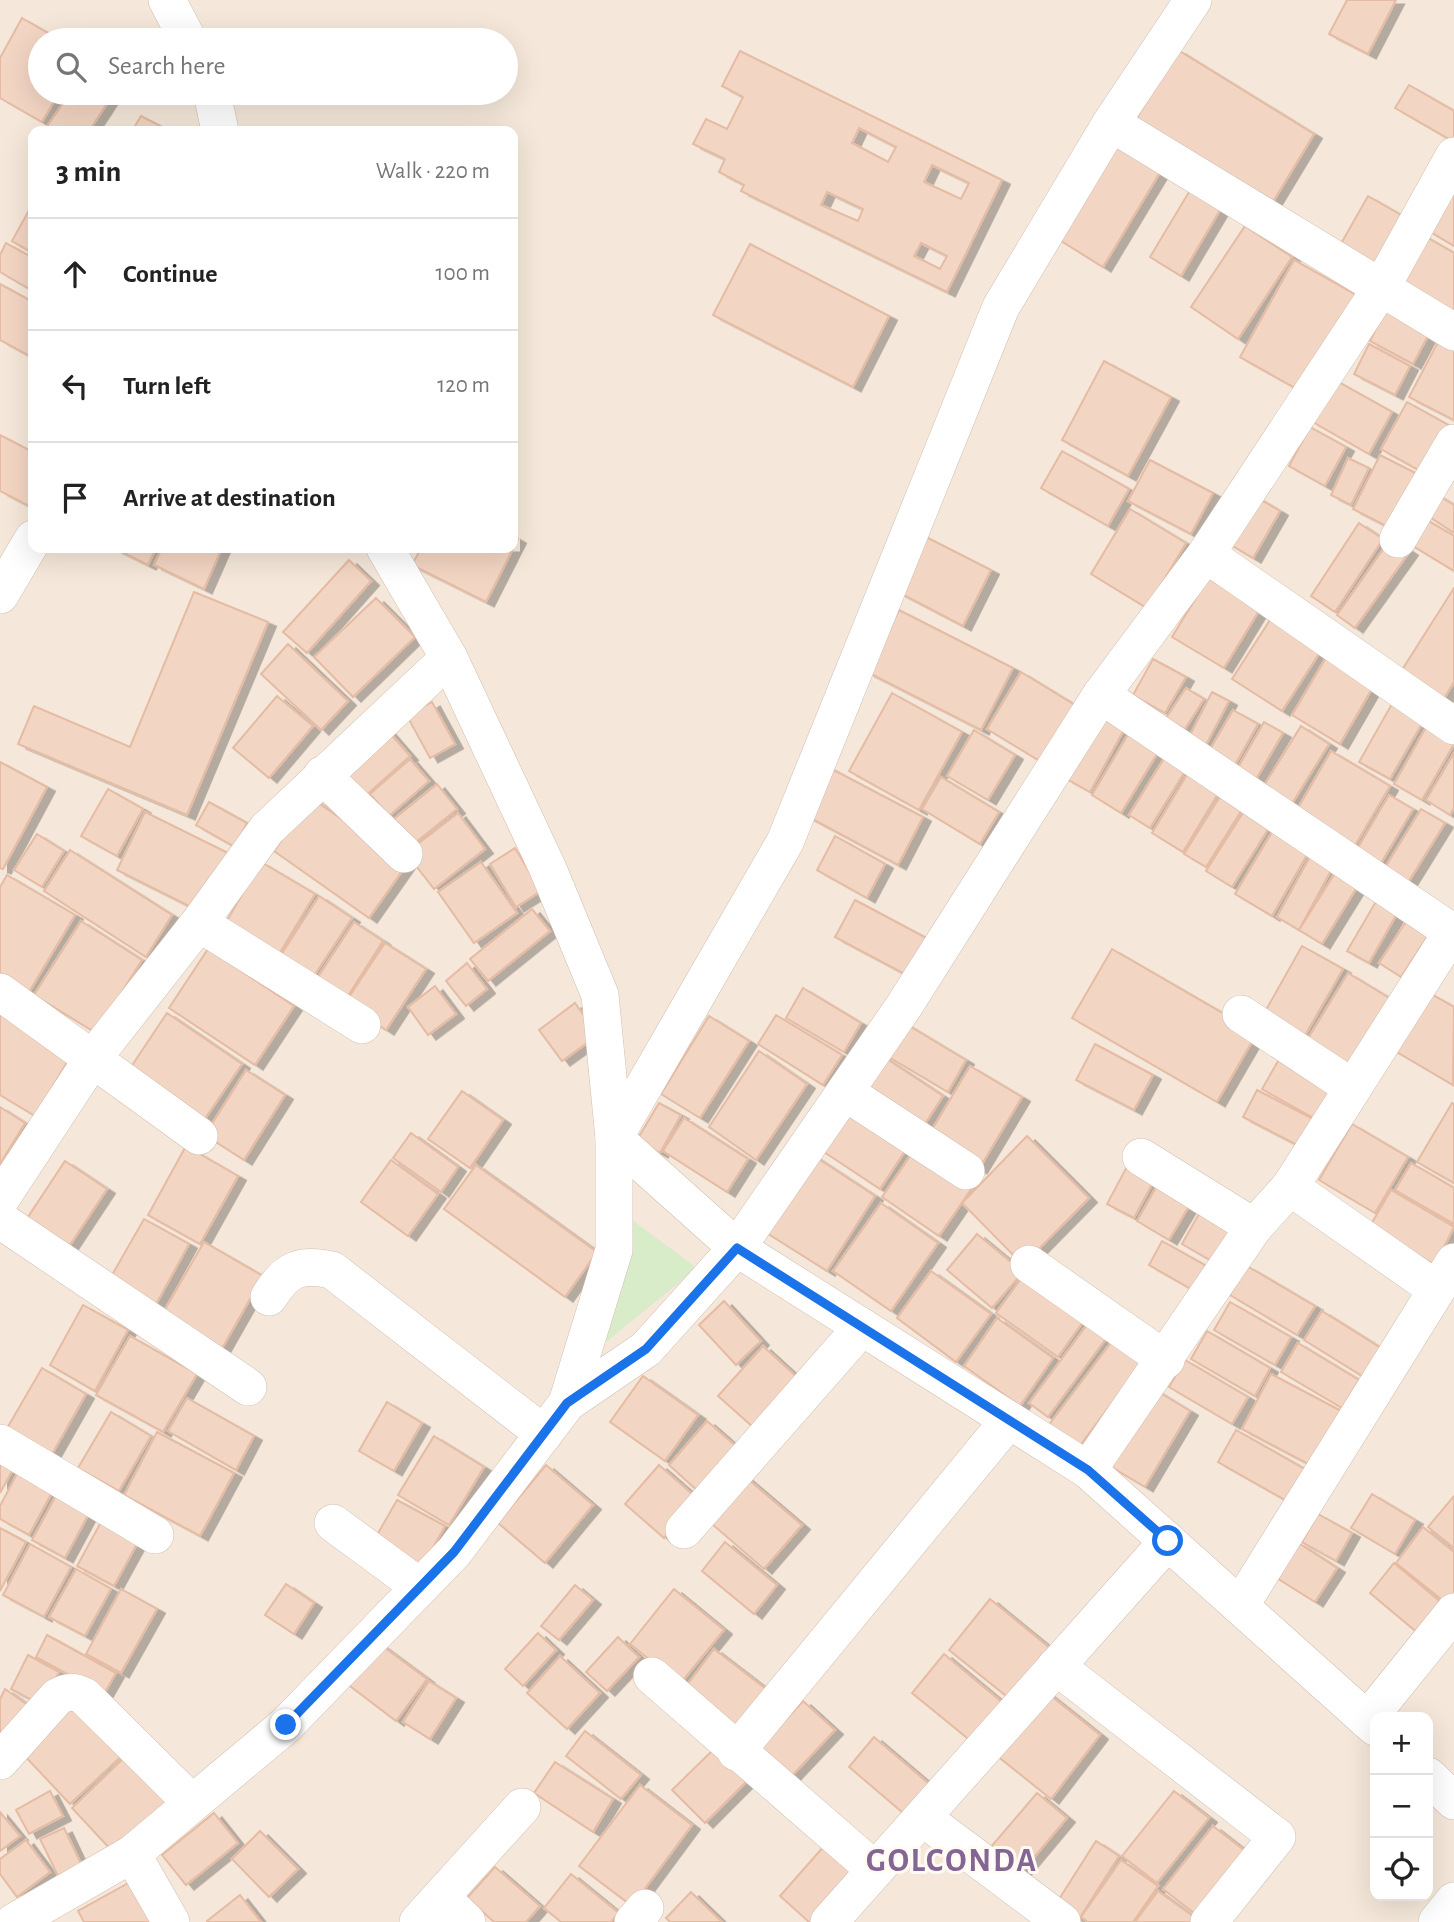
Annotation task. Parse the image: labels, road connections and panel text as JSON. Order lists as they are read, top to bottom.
{
  "districts": ["GOLCONDA"],
  "page": {
    "search": "Search here",
    "heading": ["3 min", "Walk · 220 m"],
    "list": [
      ["Continue", "100 m"],
      ["Turn left", "120 m"],
      "Arrive at destination"
    ],
    "map_buttons": ["+", "−"]
  }
}
